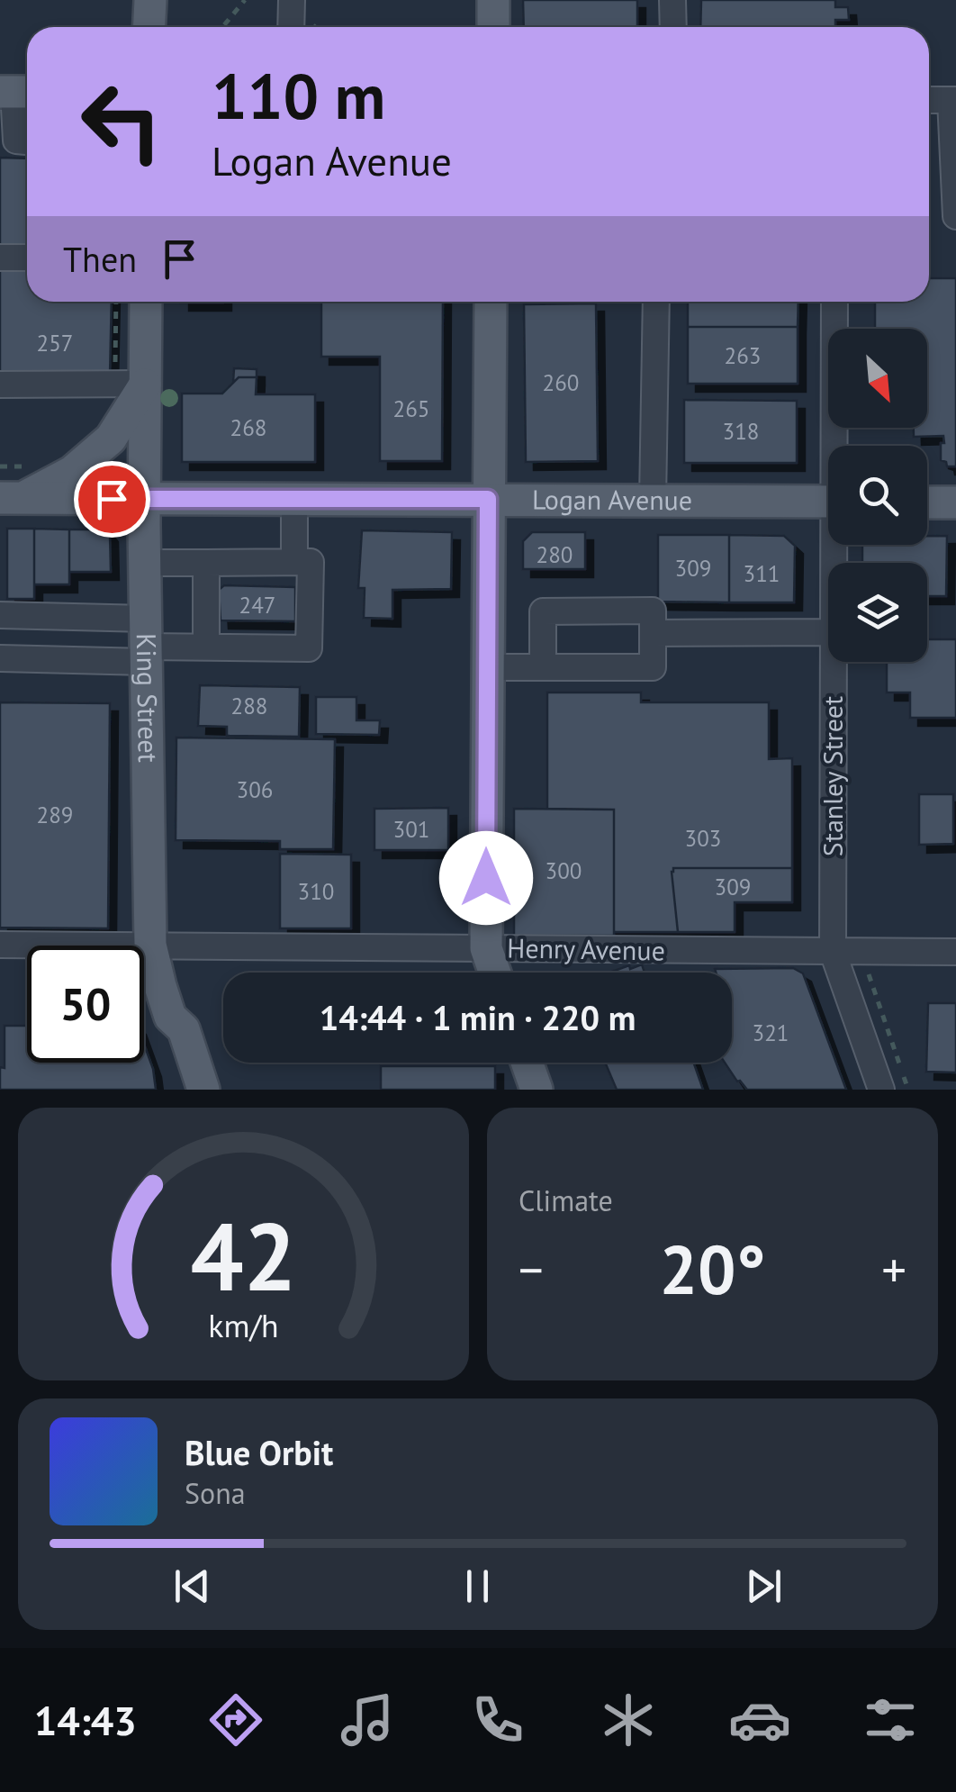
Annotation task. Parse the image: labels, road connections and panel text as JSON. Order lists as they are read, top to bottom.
{
  "streets": {
    "main road": ["Logan Avenue", "King Street"],
    "street": ["Stanley Street", "Henry Avenue"]
  },
  "crossings": [
    ["Logan Avenue", "King Street"],
    ["King Street", "Henry Avenue"],
    ["Stanley Street", "Henry Avenue"]
  ],
  "house_numbers": [
    "257",
    "263",
    "260",
    "265",
    "268",
    "318",
    "280",
    "309",
    "311",
    "247",
    "288",
    "306",
    "289",
    "301",
    "303",
    "300",
    "309",
    "310",
    "321"
  ],
  "north": "bottom right",
  "page": {
    "turn": ["110 m", "Logan Avenue"],
    "then": "Then",
    "limit": "50",
    "trip": "14:44 · 1 min · 220 m",
    "tile": "Climate",
    "heat": ["−", "20°", "+"],
    "song": ["Blue Orbit", "Sona"],
    "tabs": "14:43",
    "gauge": ["42", "km/h"]
  }
}
